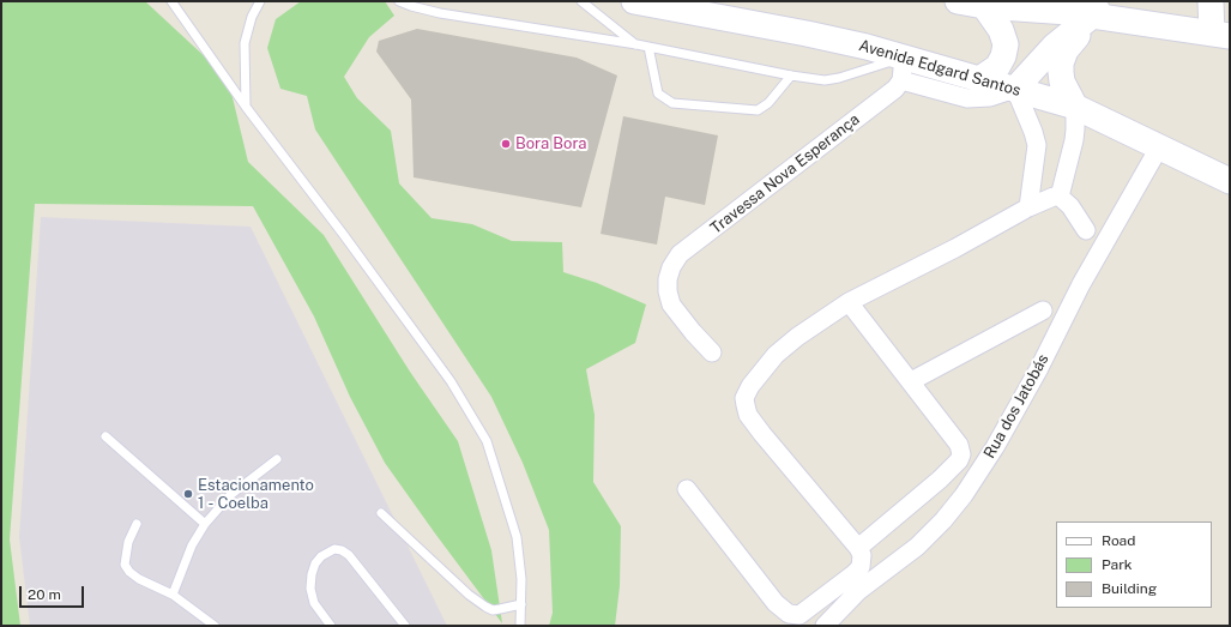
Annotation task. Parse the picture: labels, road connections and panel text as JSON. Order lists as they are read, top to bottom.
{
  "streets": {
    "main road": ["Avenida Edgard Santos"],
    "street": ["Travessa Nova Esperança", "Rua dos Jatobás"]
  },
  "crossings": [
    ["Avenida Edgard Santos", "Travessa Nova Esperança"],
    ["Avenida Edgard Santos", "Rua dos Jatobás"]
  ],
  "places": ["Bora Bora", "Estacionamento 1 - Coelba"],
  "legend": ["Road", "Park", "Building"],
  "scale_bar": "20 m"
}
